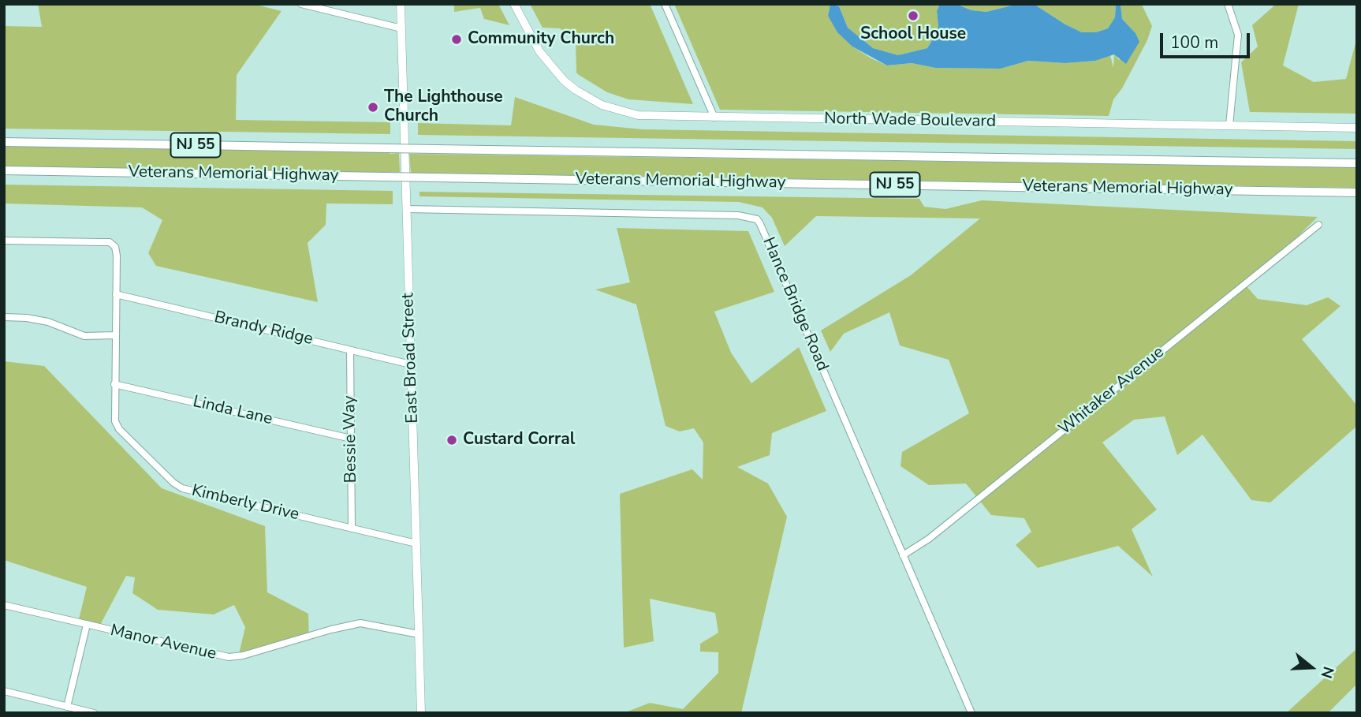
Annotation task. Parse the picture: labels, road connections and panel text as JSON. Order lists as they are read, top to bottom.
{
  "streets": {
    "highway": ["NJ 55", "Veterans Memorial Highway"],
    "main road": ["North Wade Boulevard", "East Broad Street"],
    "street": [
      "Hance Bridge Road",
      "Brandy Ridge",
      "Whitaker Avenue",
      "Linda Lane",
      "Bessie Way",
      "Kimberly Drive",
      "Manor Avenue"
    ]
  },
  "crossings": [
    ["Hance Bridge Road", "East Broad Street"],
    ["Hance Bridge Road", "Whitaker Avenue"],
    ["Brandy Ridge", "East Broad Street"],
    ["Brandy Ridge", "Bessie Way"],
    ["Brandy Ridge", "Kimberly Drive"],
    ["East Broad Street", "Kimberly Drive"],
    ["East Broad Street", "Manor Avenue"],
    ["Linda Lane", "Bessie Way"],
    ["Linda Lane", "Kimberly Drive"],
    ["Bessie Way", "Kimberly Drive"]
  ],
  "places": [
    "School House",
    "Community Church",
    "The Lighthouse Church",
    "Custard Corral"
  ],
  "scale_bar": "100 m",
  "north": "right"
}
